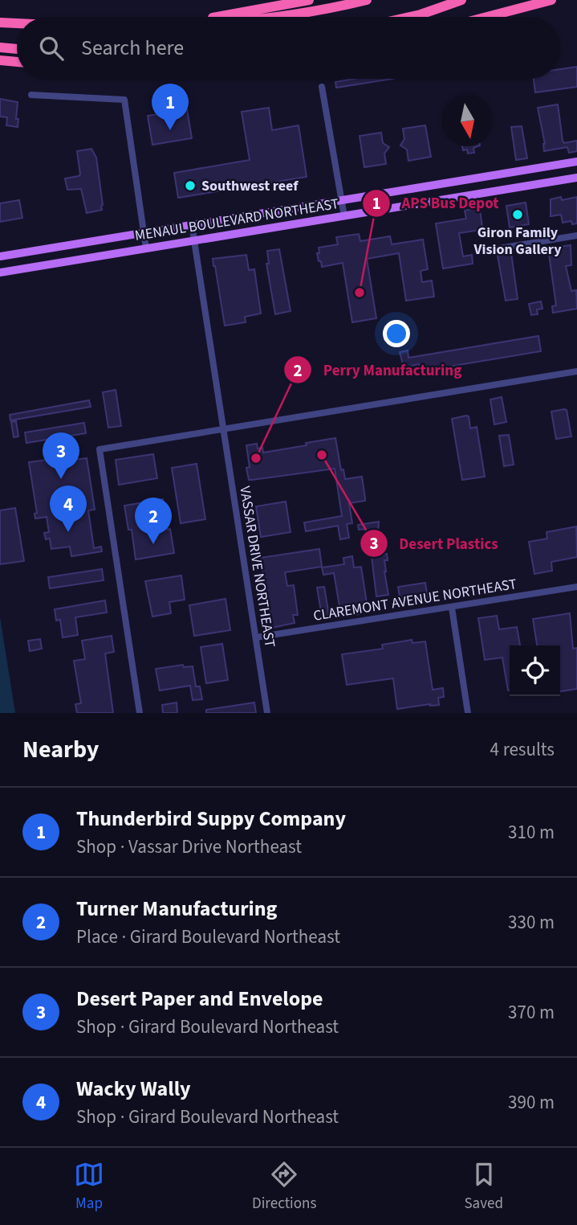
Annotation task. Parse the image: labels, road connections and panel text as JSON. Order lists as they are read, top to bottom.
{
  "streets": {
    "main road": ["MENAUL BOULEVARD NORTHEAST"],
    "street": ["VASSAR DRIVE NORTHEAST", "CLAREMONT AVENUE NORTHEAST"]
  },
  "crossings": [
    ["MENAUL BOULEVARD NORTHEAST", "VASSAR DRIVE NORTHEAST"],
    ["VASSAR DRIVE NORTHEAST", "CLAREMONT AVENUE NORTHEAST"]
  ],
  "places": [
    "Southwest reef",
    "Giron Family Vision Gallery",
    "APS Bus Depot",
    "Desert Plastics",
    "Perry Manufacturing"
  ],
  "north": "bottom",
  "page": {
    "search": "Search here",
    "pins": [
      "1",
      "3",
      "4",
      "2"
    ],
    "heading": ["Nearby", "4 results"],
    "list": [
      {
        "mark": "1",
        "name": "Thunderbird Suppy Company",
        "note": "Shop · Vassar Drive Northeast",
        "value": "310 m"
      },
      {
        "mark": "2",
        "name": "Turner Manufacturing",
        "note": "Place · Girard Boulevard Northeast",
        "value": "330 m"
      },
      {
        "mark": "3",
        "name": "Desert Paper and Envelope",
        "note": "Shop · Girard Boulevard Northeast",
        "value": "370 m"
      },
      {
        "mark": "4",
        "name": "Wacky Wally",
        "note": "Shop · Girard Boulevard Northeast",
        "value": "390 m"
      }
    ],
    "nav": ["Map", "Directions", "Saved"]
  }
}
